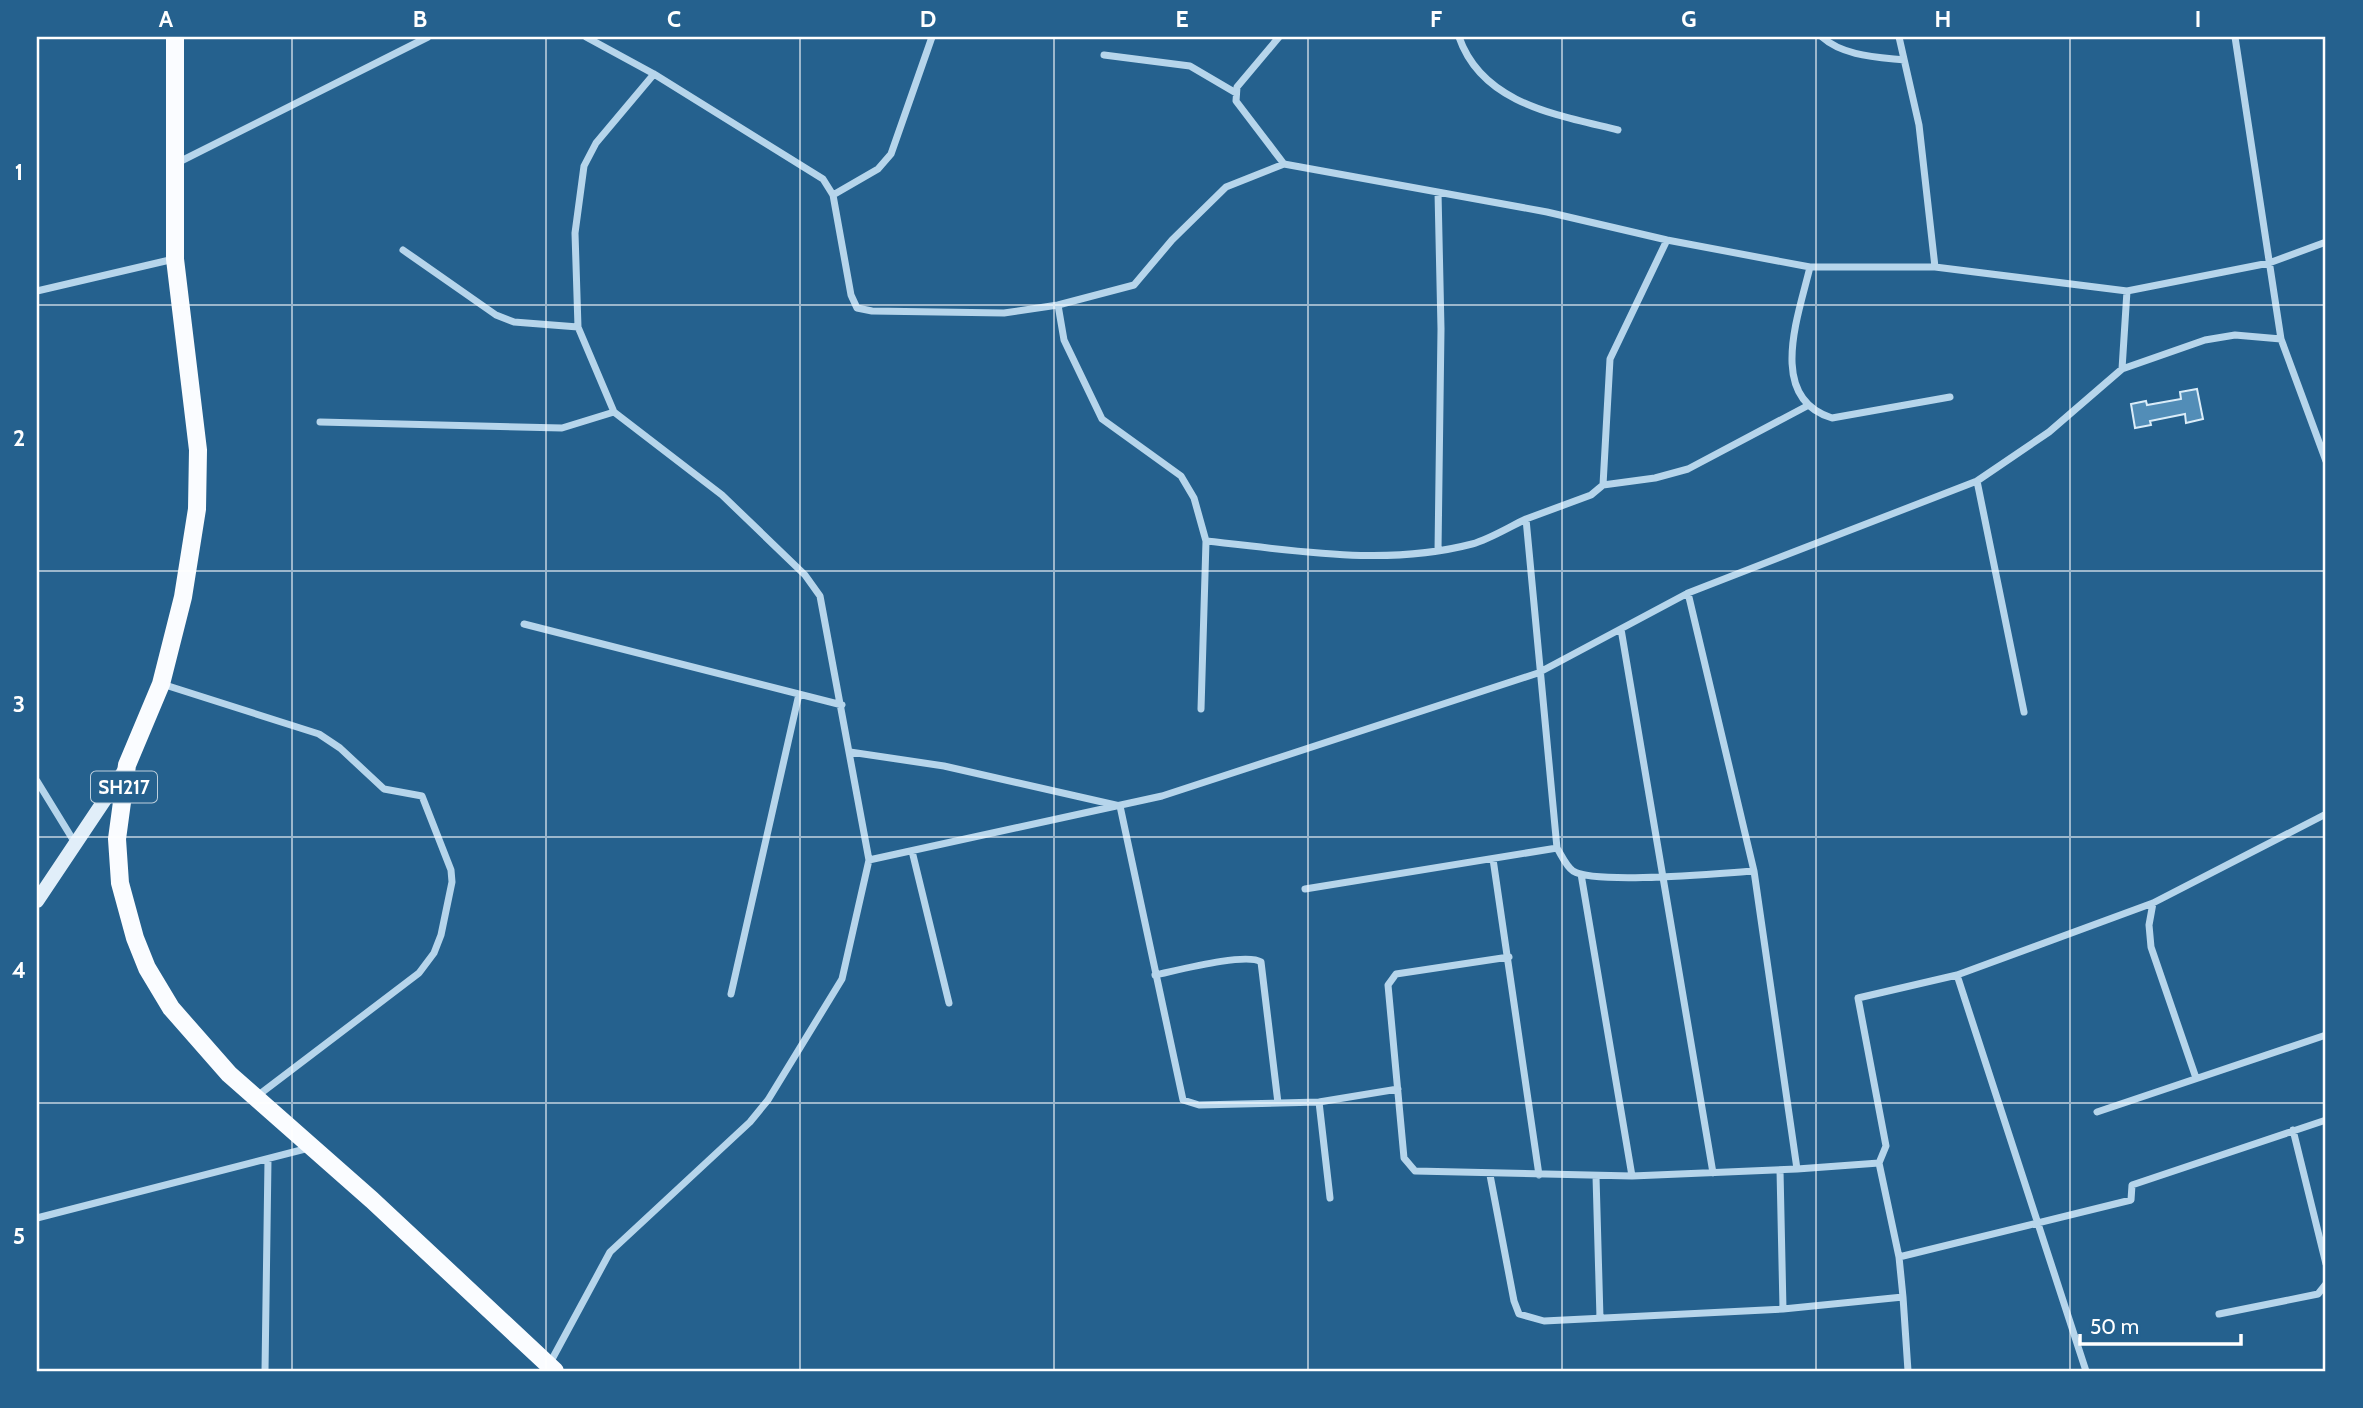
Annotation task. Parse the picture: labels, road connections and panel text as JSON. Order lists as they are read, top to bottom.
{
  "streets": {
    "main road": ["SH217"]
  },
  "scale_bar": "50 m",
  "grid": {
    "columns": [
      "A",
      "B",
      "C",
      "D",
      "E",
      "F",
      "G",
      "H",
      "I"
    ],
    "rows": [
      "1",
      "2",
      "3",
      "4",
      "5"
    ]
  }
}
